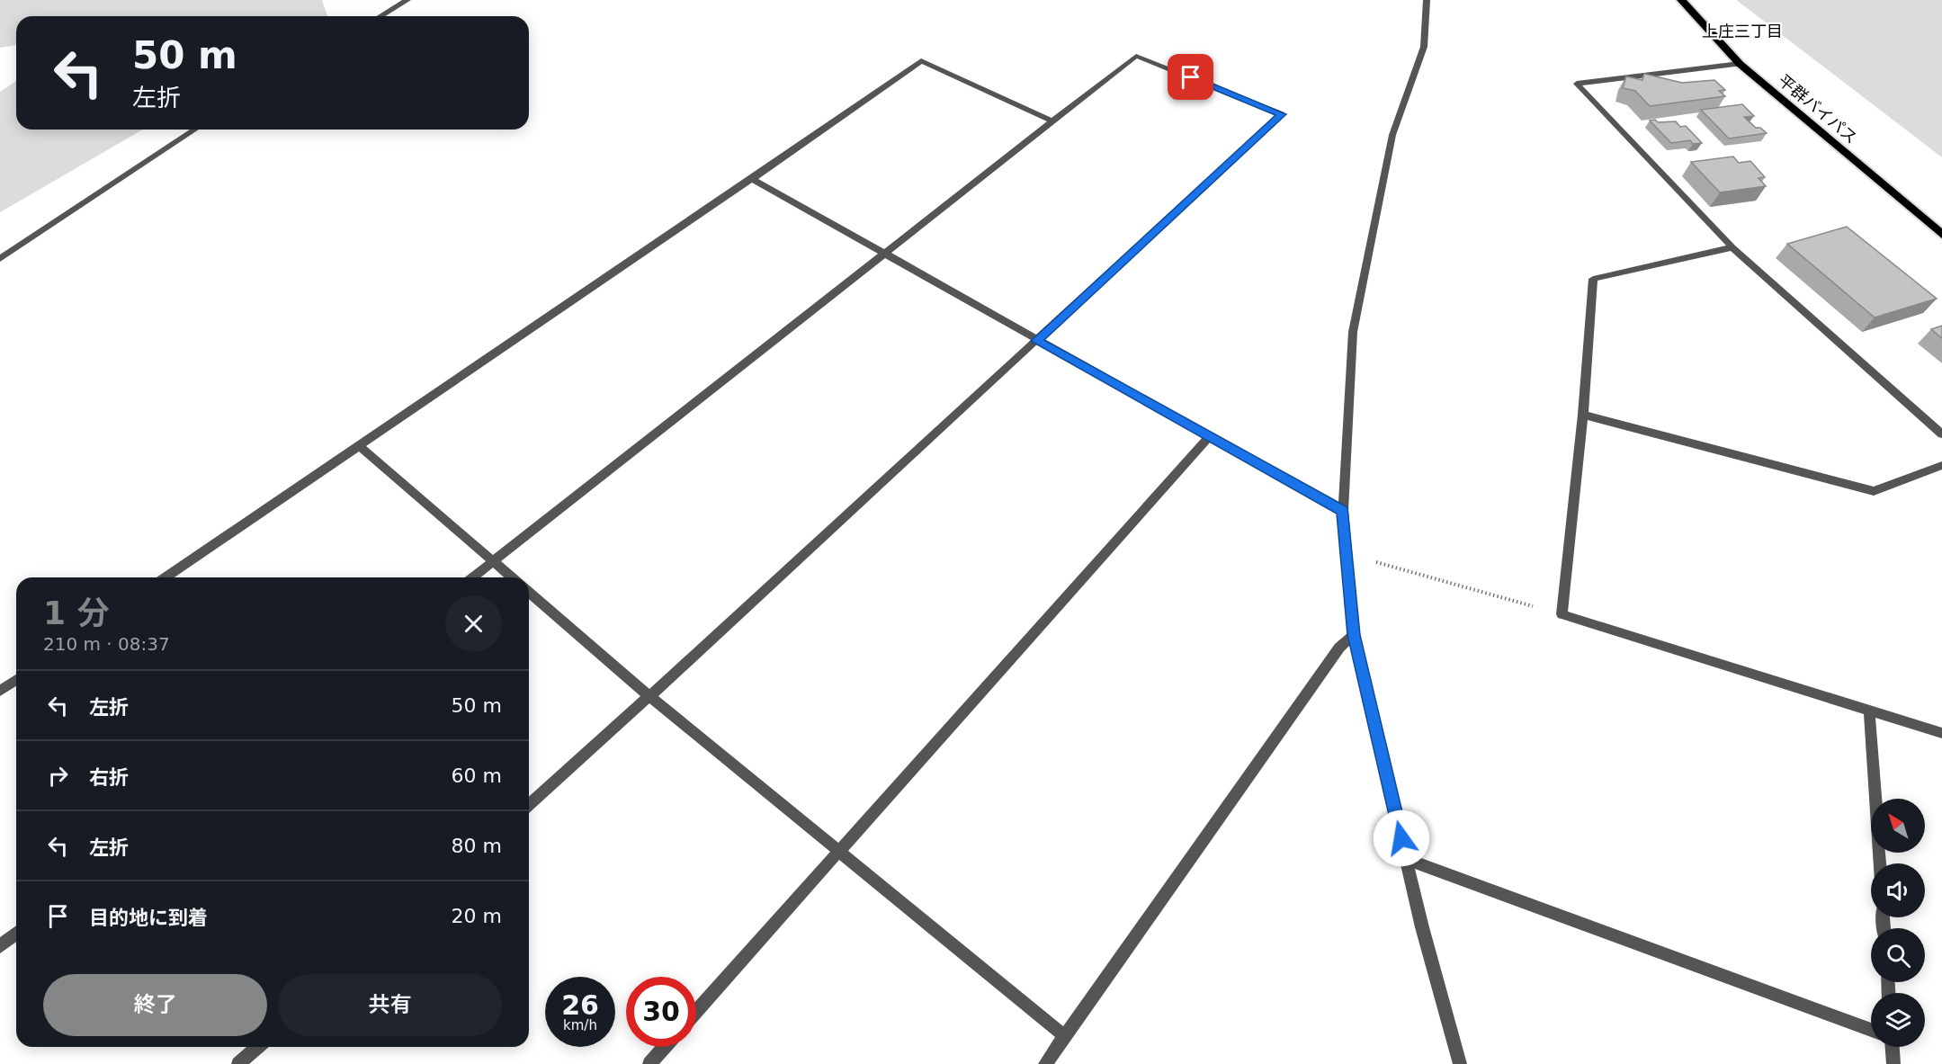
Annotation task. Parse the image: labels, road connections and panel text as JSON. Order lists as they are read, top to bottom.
{
  "streets": {
    "highway": ["平群バイパス"]
  },
  "districts": ["上庄三丁目"],
  "north": "top left",
  "page": {
    "turn": ["50 m", "左折"],
    "heading": ["1 分", "210 m · 08:37"],
    "list": [
      {
        "name": "左折",
        "value": "50 m"
      },
      {
        "name": "右折",
        "value": "60 m"
      },
      {
        "name": "左折",
        "value": "80 m"
      },
      {
        "name": "目的地に到着",
        "value": "20 m"
      }
    ],
    "buttons": ["終了", "共有"],
    "speed": "26 km/h",
    "limit": "30"
  }
}
